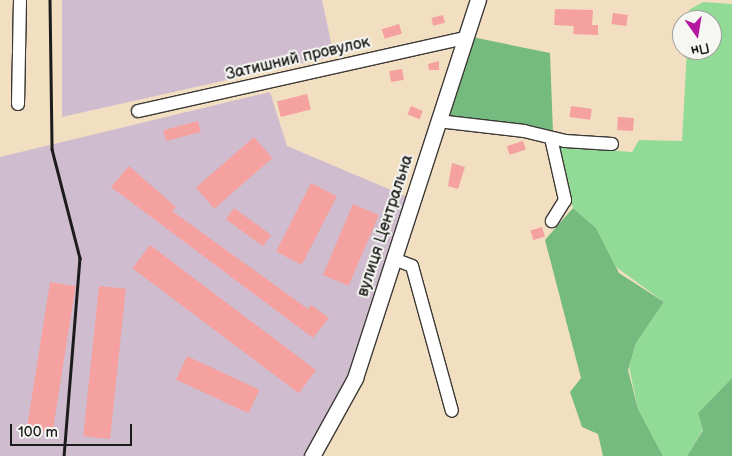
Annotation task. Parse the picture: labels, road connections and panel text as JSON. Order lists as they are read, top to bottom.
{
  "streets": {
    "main road": ["вулиця Центральна"],
    "street": ["Затишний провулок"]
  },
  "crossings": [
    ["Затишний провулок", "вулиця Центральна"]
  ],
  "scale_bar": "100 m",
  "north": "bottom"
}
